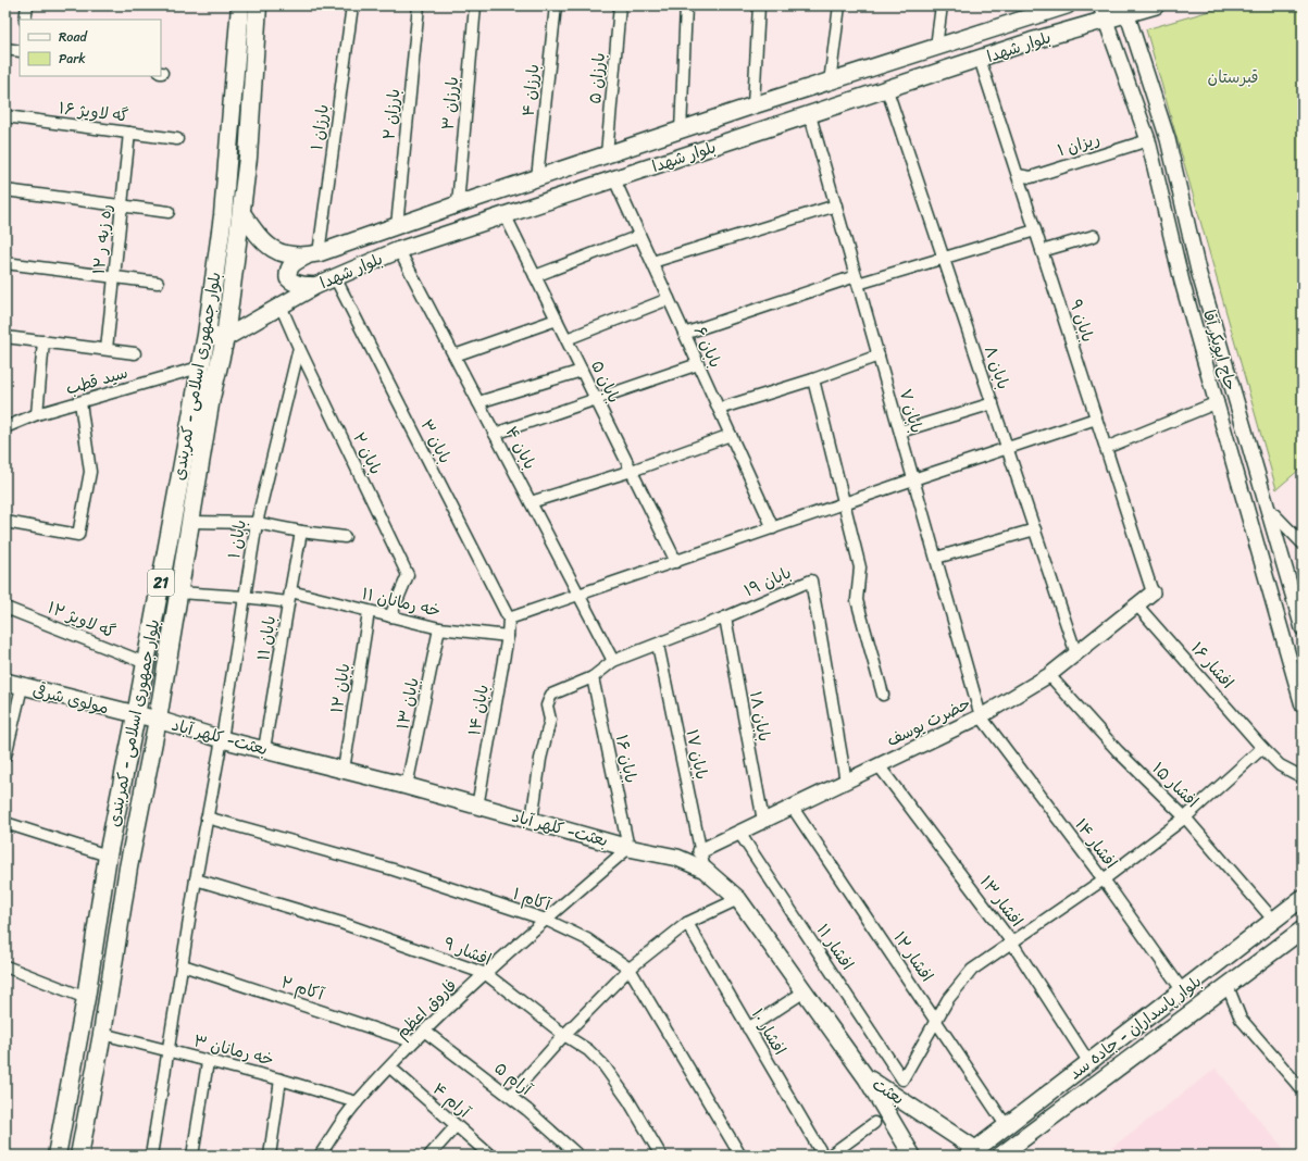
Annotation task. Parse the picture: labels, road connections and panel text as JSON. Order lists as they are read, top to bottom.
{
  "streets": {
    "main road": [
      "بلوار شهدا",
      "بلوار جمهوری اسلامی - کمربندی",
      "21",
      "مولوی شرقی",
      "بعثت- کلهر آباد",
      "بلوار پاسداران - جاده سد",
      "بعثت"
    ],
    "street": [
      "بارزان ۵",
      "بارزان ۴",
      "بارزان ۳",
      "۱۶ گه لاویژ",
      "بارزان ۲",
      "بارزان ۱",
      "ریزان ۱",
      "ره زبه ر ۱۲",
      "بابان ۹",
      "بابان ۶",
      "حاج ابوبکر آقا",
      "بابان ۸",
      "سید قطب",
      "بابان ۵",
      "بابان ۷",
      "بابان ۳",
      "بابان ۴",
      "بابان ۲",
      "بابان ۱",
      "بابان ۱۹",
      "خه رمانان ۱۱",
      "گه لاویژ ۱۲",
      "بابان ۱۱",
      "افشار ۱۶",
      "بابان ۱۲",
      "بابان ۱۳",
      "بابان ۱۴",
      "بابان ۱۸",
      "حضرت یوسف",
      "بابان ۱۷",
      "بابان ۱۶",
      "افشار ۱۵",
      "افشار ۱۴",
      "آکام ۱",
      "افشار ۱۳",
      "افشار ۱۱",
      "افشار ۹",
      "افشار ۱۲",
      "آکام ۲",
      "فاروق اعظم",
      "افشار ۱۰",
      "خه رمانان ۳",
      "آرام ۵",
      "آرام ۴"
    ]
  },
  "crossings": [
    ["بلوار شهدا", "بارزان ۵"],
    ["بلوار شهدا", "بارزان ۴"],
    ["بلوار شهدا", "بارزان ۳"],
    ["بلوار شهدا", "بارزان ۲"],
    ["بلوار شهدا", "بارزان ۱"],
    ["بلوار شهدا", "بابان ۹"],
    ["بلوار شهدا", "بابان ۶"],
    ["بلوار شهدا", "حاج ابوبکر آقا"],
    ["بلوار شهدا", "بابان ۸"],
    ["بلوار شهدا", "بلوار جمهوری اسلامی - کمربندی"],
    ["بلوار شهدا", "بابان ۵"],
    ["بلوار شهدا", "بابان ۷"],
    ["بلوار شهدا", "بابان ۳"],
    ["بلوار شهدا", "بابان ۴"],
    ["بلوار شهدا", "بابان ۲"],
    ["۱۶ گه لاویژ", "ره زبه ر ۱۲"],
    ["ریزان ۱", "بابان ۹"],
    ["ریزان ۱", "حاج ابوبکر آقا"],
    ["بابان ۹", "حضرت یوسف"],
    ["بابان ۸", "حضرت یوسف"],
    ["بلوار جمهوری اسلامی - کمربندی", "سید قطب"],
    ["بلوار جمهوری اسلامی - کمربندی", "خه رمانان ۱۱"],
    ["بلوار جمهوری اسلامی - کمربندی", "گه لاویژ ۱۲"],
    ["بلوار جمهوری اسلامی - کمربندی", "مولوی شرقی"],
    ["بلوار جمهوری اسلامی - کمربندی", "بعثت- کلهر آباد"],
    ["بلوار جمهوری اسلامی - کمربندی", "خه رمانان ۳"],
    ["بابان ۷", "حضرت یوسف"],
    ["بابان ۷", "افشار ۱۴"],
    ["بابان ۳", "بابان ۱۴"],
    ["بابان ۴", "بابان ۱۹"],
    ["بابان ۲", "بابان ۱"],
    ["بابان ۲", "خه رمانان ۱۱"],
    ["بابان ۱", "خه رمانان ۱۱"],
    ["بابان ۱", "بعثت- کلهر آباد"],
    ["بابان ۱", "آکام ۱"],
    ["بابان ۱", "افشار ۹"],
    ["بابان ۱", "آکام ۲"],
    ["بابان ۱", "خه رمانان ۳"],
    ["بابان ۱۹", "بابان ۱۸"],
    ["بابان ۱۹", "حضرت یوسف"],
    ["بابان ۱۹", "بعثت- کلهر آباد"],
    ["بابان ۱۹", "بابان ۱۷"],
    ["بابان ۱۹", "بابان ۱۶"],
    ["خه رمانان ۱۱", "بابان ۱۱"],
    ["خه رمانان ۱۱", "بابان ۱۲"],
    ["خه رمانان ۱۱", "بابان ۱۳"],
    ["خه رمانان ۱۱", "بابان ۱۴"],
    ["بابان ۱۱", "بعثت- کلهر آباد"],
    ["افشار ۱۶", "حضرت یوسف"],
    ["بابان ۱۲", "بعثت- کلهر آباد"],
    ["مولوی شرقی", "بعثت- کلهر آباد"],
    ["بابان ۱۳", "بعثت- کلهر آباد"],
    ["بابان ۱۴", "بعثت- کلهر آباد"],
    ["بابان ۱۸", "حضرت یوسف"],
    ["حضرت یوسف", "بابان ۱۷"],
    ["حضرت یوسف", "افشار ۱۵"],
    ["حضرت یوسف", "افشار ۱۴"],
    ["حضرت یوسف", "افشار ۱۳"],
    ["حضرت یوسف", "افشار ۱۱"],
    ["حضرت یوسف", "افشار ۱۲"],
    ["بعثت- کلهر آباد", "بابان ۱۷"],
    ["بعثت- کلهر آباد", "بابان ۱۶"],
    ["بعثت- کلهر آباد", "فاروق اعظم"],
    ["بعثت- کلهر آباد", "بعثت"],
    ["بابان ۱۶", "فاروق اعظم"],
    ["افشار ۱۵", "بلوار پاسداران - جاده سد"],
    ["افشار ۱۴", "بلوار پاسداران - جاده سد"],
    ["آکام ۱", "فاروق اعظم"],
    ["افشار ۱۳", "بلوار پاسداران - جاده سد"],
    ["افشار ۱۱", "افشار ۱۲"],
    ["افشار ۹", "فاروق اعظم"],
    ["افشار ۱۲", "بلوار پاسداران - جاده سد"],
    ["آکام ۲", "فاروق اعظم"],
    ["فاروق اعظم", "خه رمانان ۳"],
    ["فاروق اعظم", "آرام ۵"],
    ["فاروق اعظم", "آرام ۴"],
    ["بلوار پاسداران - جاده سد", "بعثت"]
  ],
  "parks": ["قبرستان"],
  "legend": ["Road", "Park"]
}
